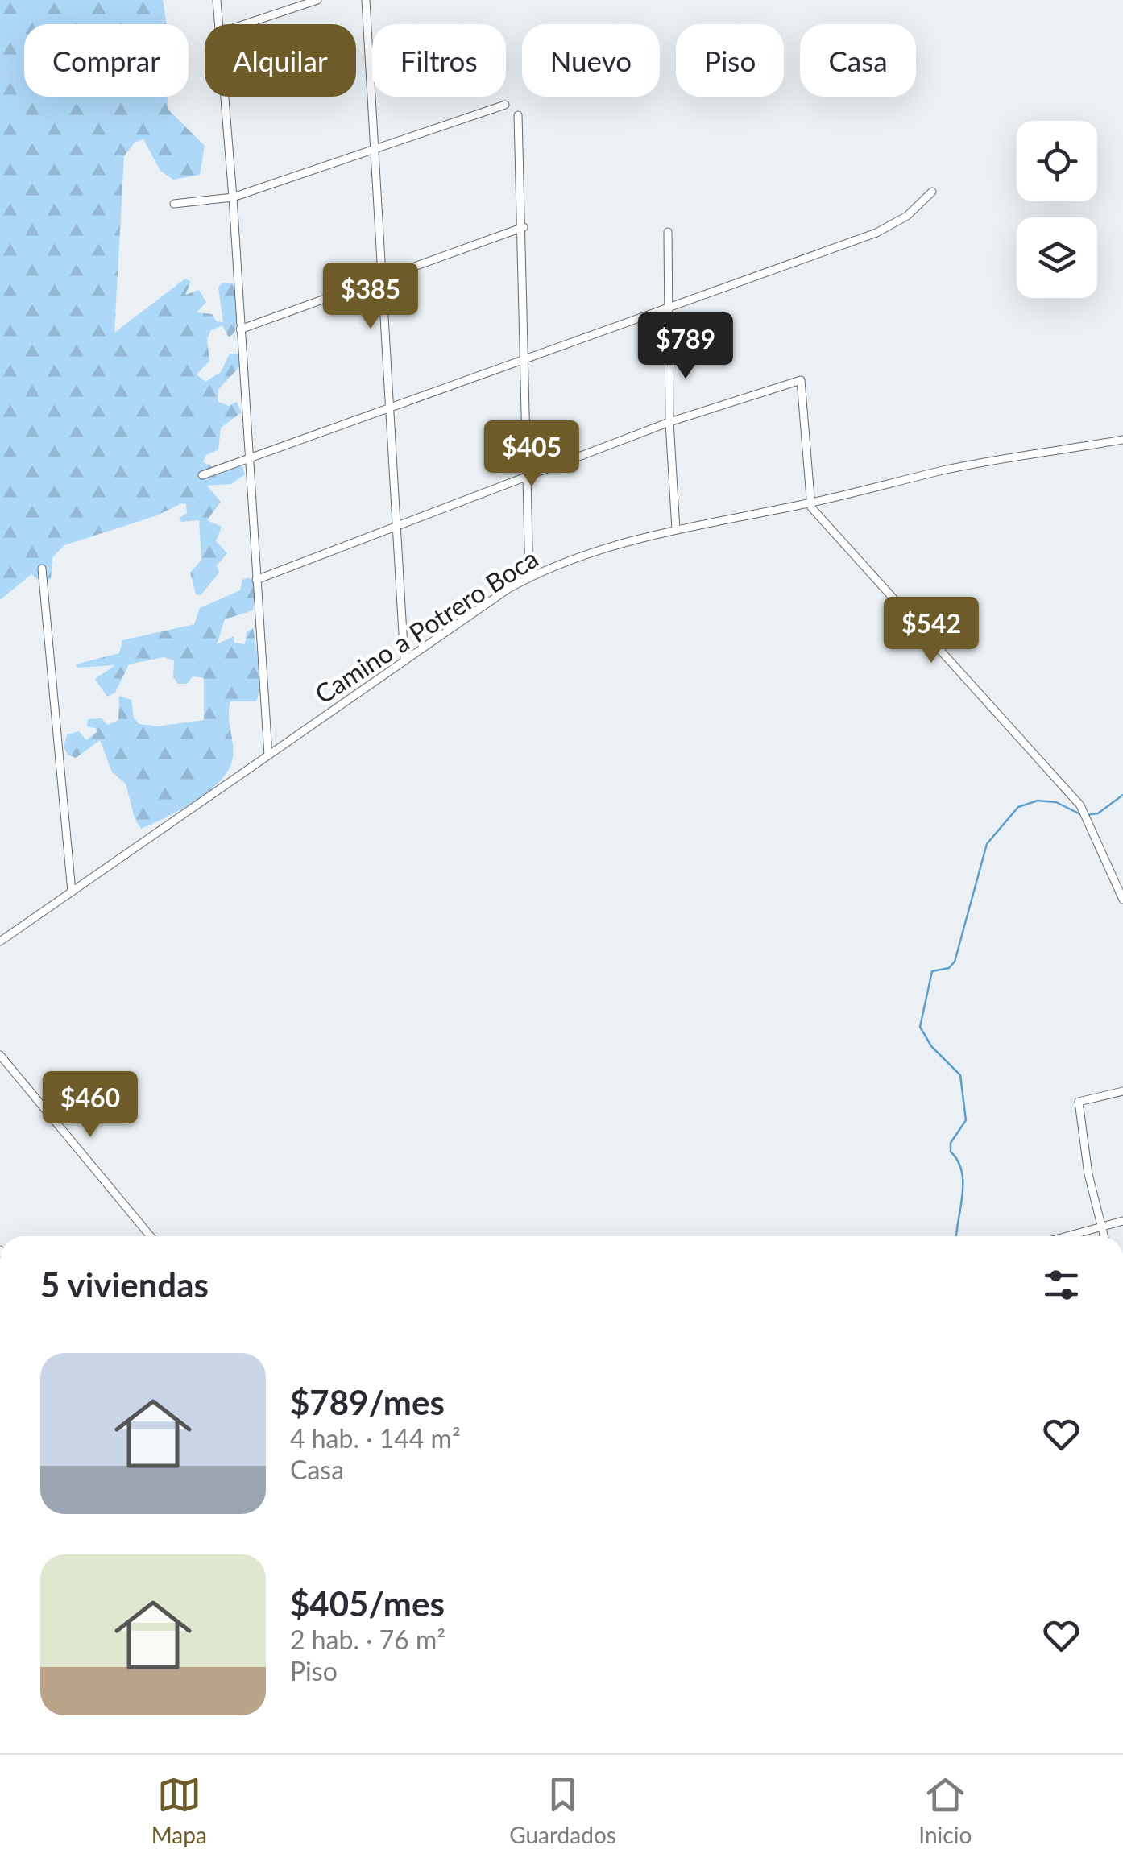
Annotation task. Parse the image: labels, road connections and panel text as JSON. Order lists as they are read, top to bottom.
{
  "streets": {
    "street": ["Camino a Potrero Boca"]
  },
  "page": {
    "chip": [
      "Comprar",
      "Alquilar",
      "Filtros",
      "Nuevo",
      "Piso",
      "Casa"
    ],
    "price": [
      "$385",
      "$789",
      "$405",
      "$542",
      "$460"
    ],
    "heading": "5 viviendas",
    "list": [
      {
        "name": "$789/mes",
        "note": "4 hab. · 144 m² · Casa"
      },
      {
        "name": "$405/mes",
        "note": "2 hab. · 76 m² · Piso"
      }
    ],
    "tabs": ["Mapa", "Guardados", "Inicio"]
  }
}
